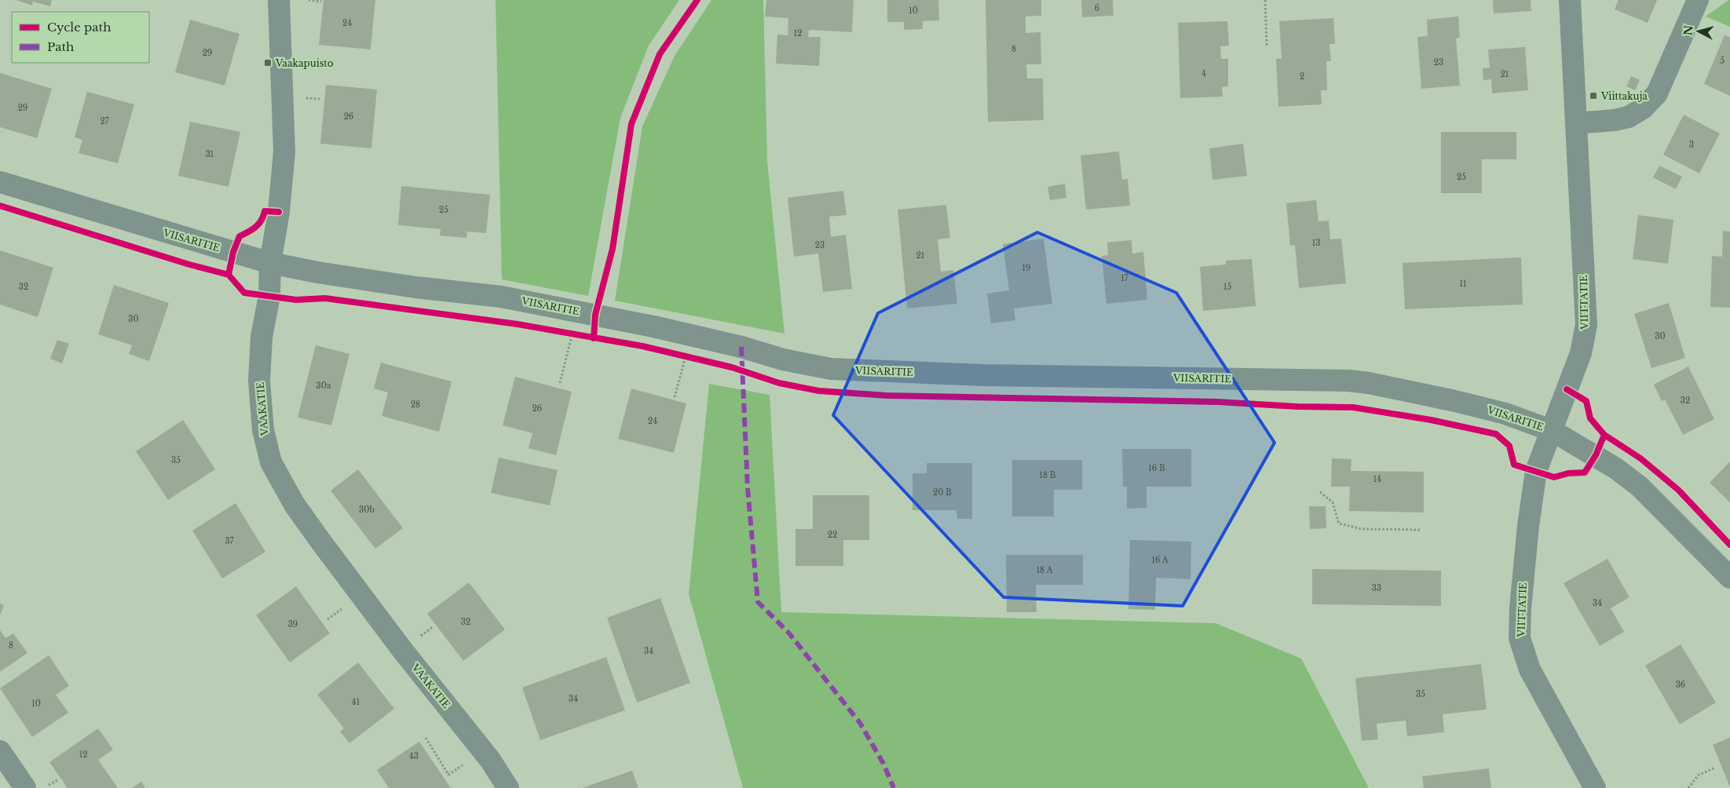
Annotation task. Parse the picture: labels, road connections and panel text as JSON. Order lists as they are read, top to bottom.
{
  "streets": {
    "street": ["VIISARITIE", "VIITTATIE", "VAAKATIE"]
  },
  "crossings": [
    ["VIISARITIE", "VIITTATIE"],
    ["VIISARITIE", "VAAKATIE"]
  ],
  "places": {
    "transit": ["Vaakapuisto", "Viittakuja"]
  },
  "house_numbers": [
    "6",
    "10",
    "24",
    "12",
    "8",
    "29",
    "5",
    "23",
    "4",
    "21",
    "2",
    "29",
    "26",
    "27",
    "3",
    "31",
    "25",
    "25",
    "13",
    "23",
    "21",
    "19",
    "17",
    "11",
    "32",
    "15",
    "30",
    "30",
    "30a",
    "32",
    "28",
    "26",
    "24",
    "35",
    "16 B",
    "18 B",
    "14",
    "20 B",
    "30b",
    "22",
    "37",
    "16 A",
    "18 A",
    "33",
    "34",
    "32",
    "39",
    "8",
    "34",
    "36",
    "35",
    "34",
    "41",
    "10",
    "12",
    "43"
  ],
  "legend": ["Cycle path", "Path"],
  "north": "left"
}
